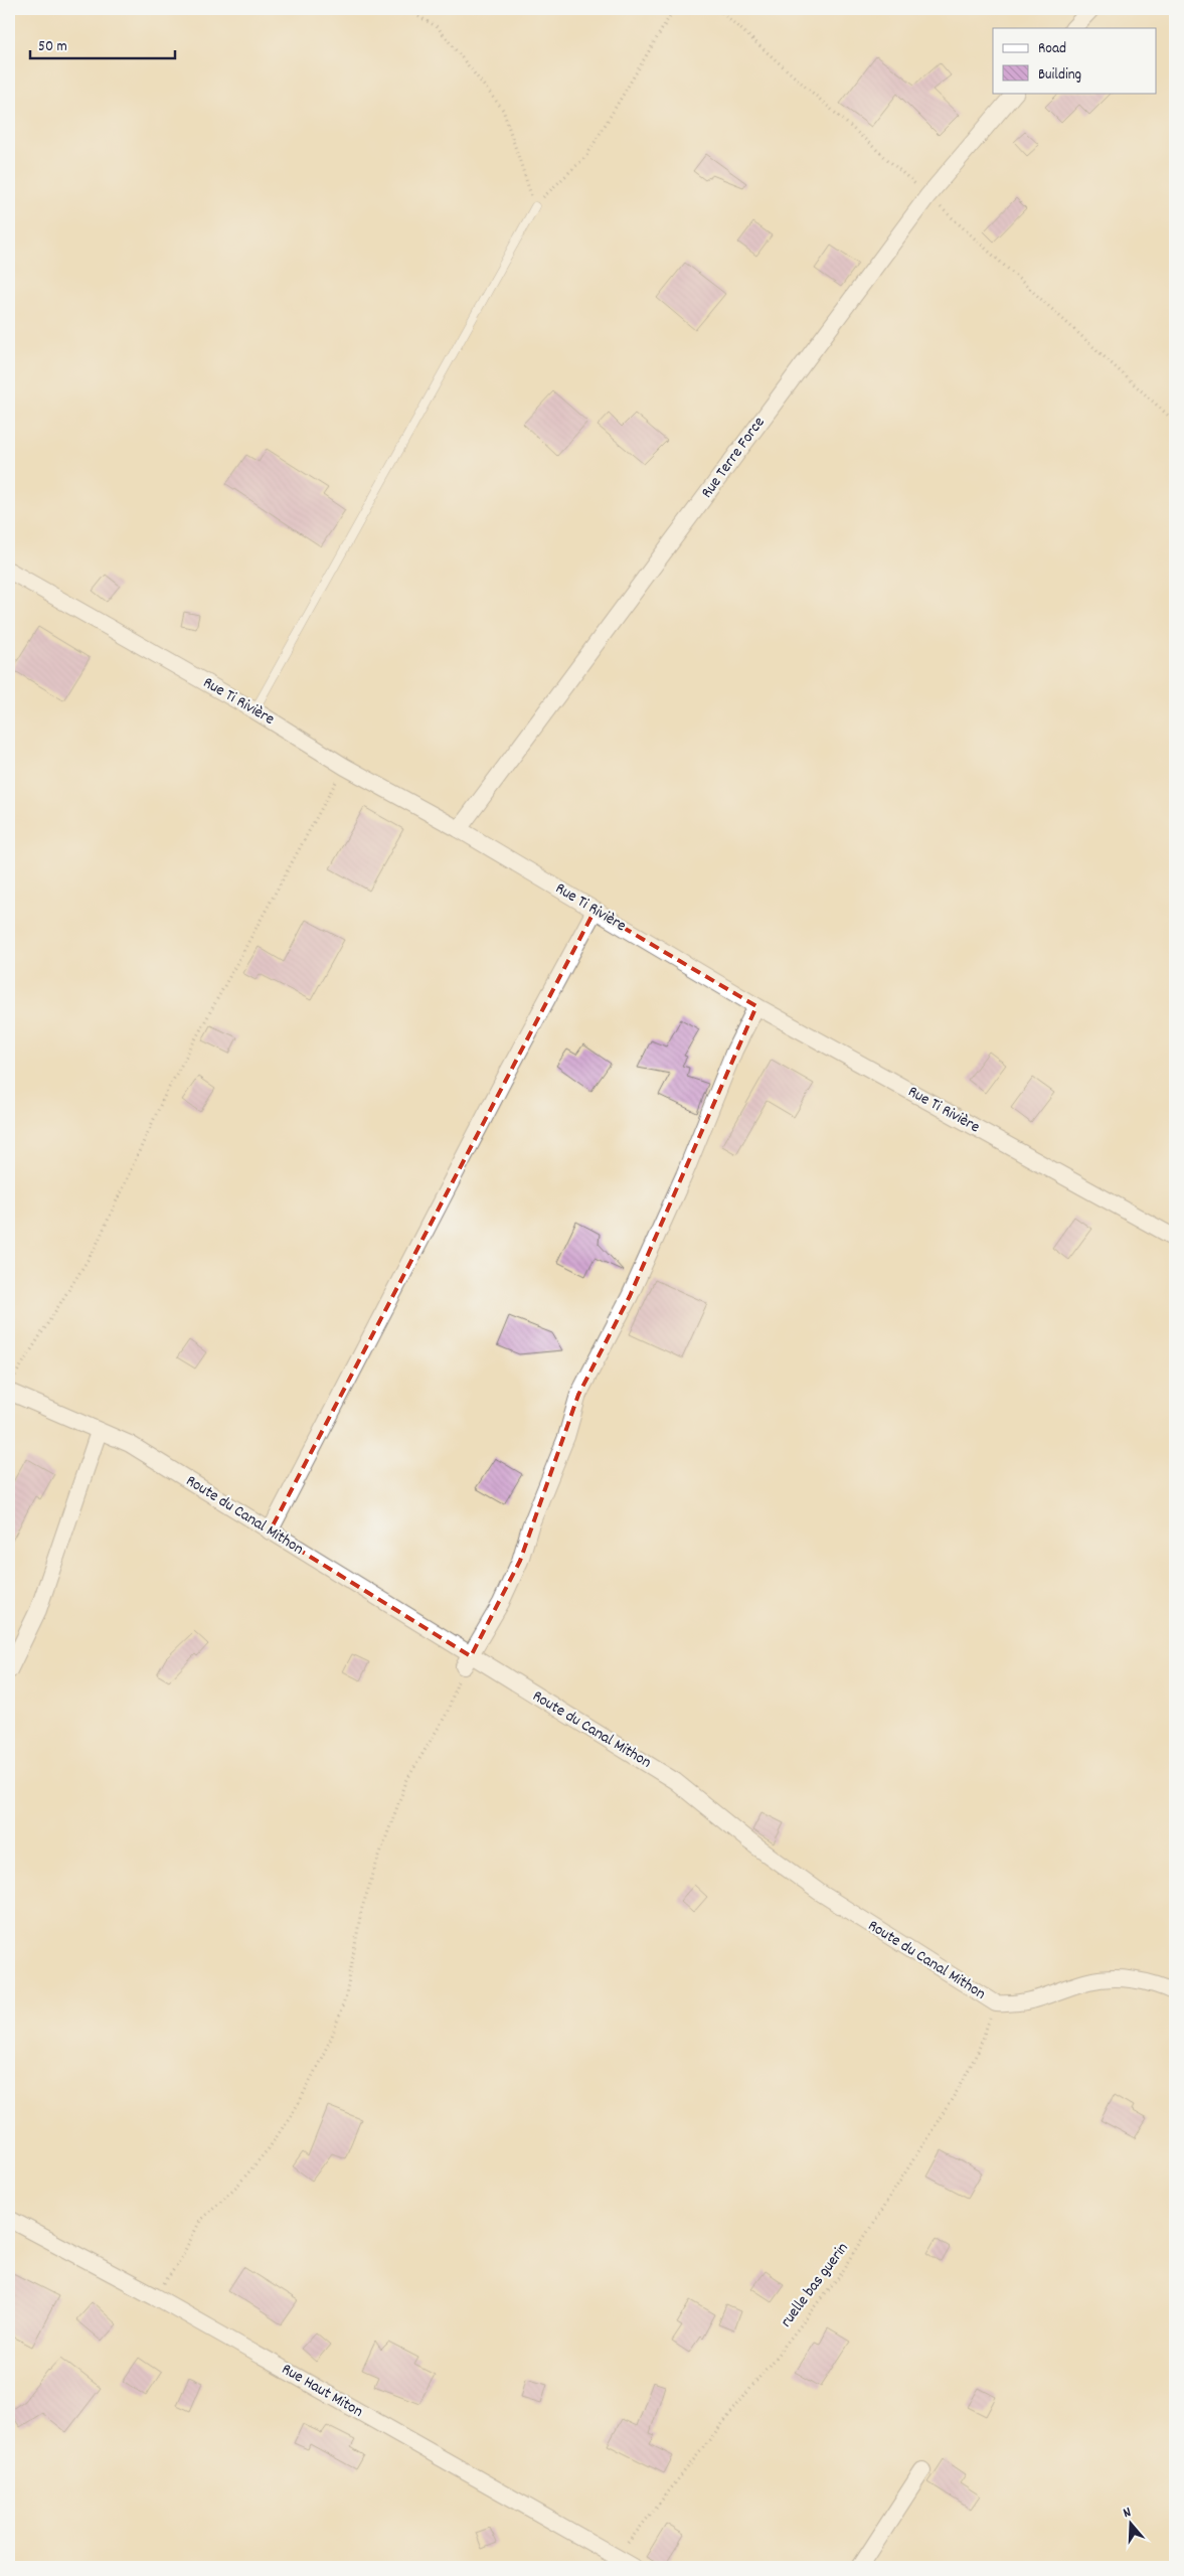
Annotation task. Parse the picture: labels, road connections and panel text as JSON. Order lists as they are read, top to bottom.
{
  "streets": {
    "street": [
      "Rue Terre Force",
      "Rue Ti Rivière",
      "Route du Canal Mithon",
      "Rue Haut Miton"
    ],
    "path": ["ruelle bas guerin"]
  },
  "crossings": [
    ["Rue Terre Force", "Rue Ti Rivière"],
    ["Route du Canal Mithon", "ruelle bas guerin"],
    ["ruelle bas guerin", "Rue Haut Miton"]
  ],
  "legend": ["Road", "Building"],
  "scale_bar": "50 m",
  "north": "top"
}
